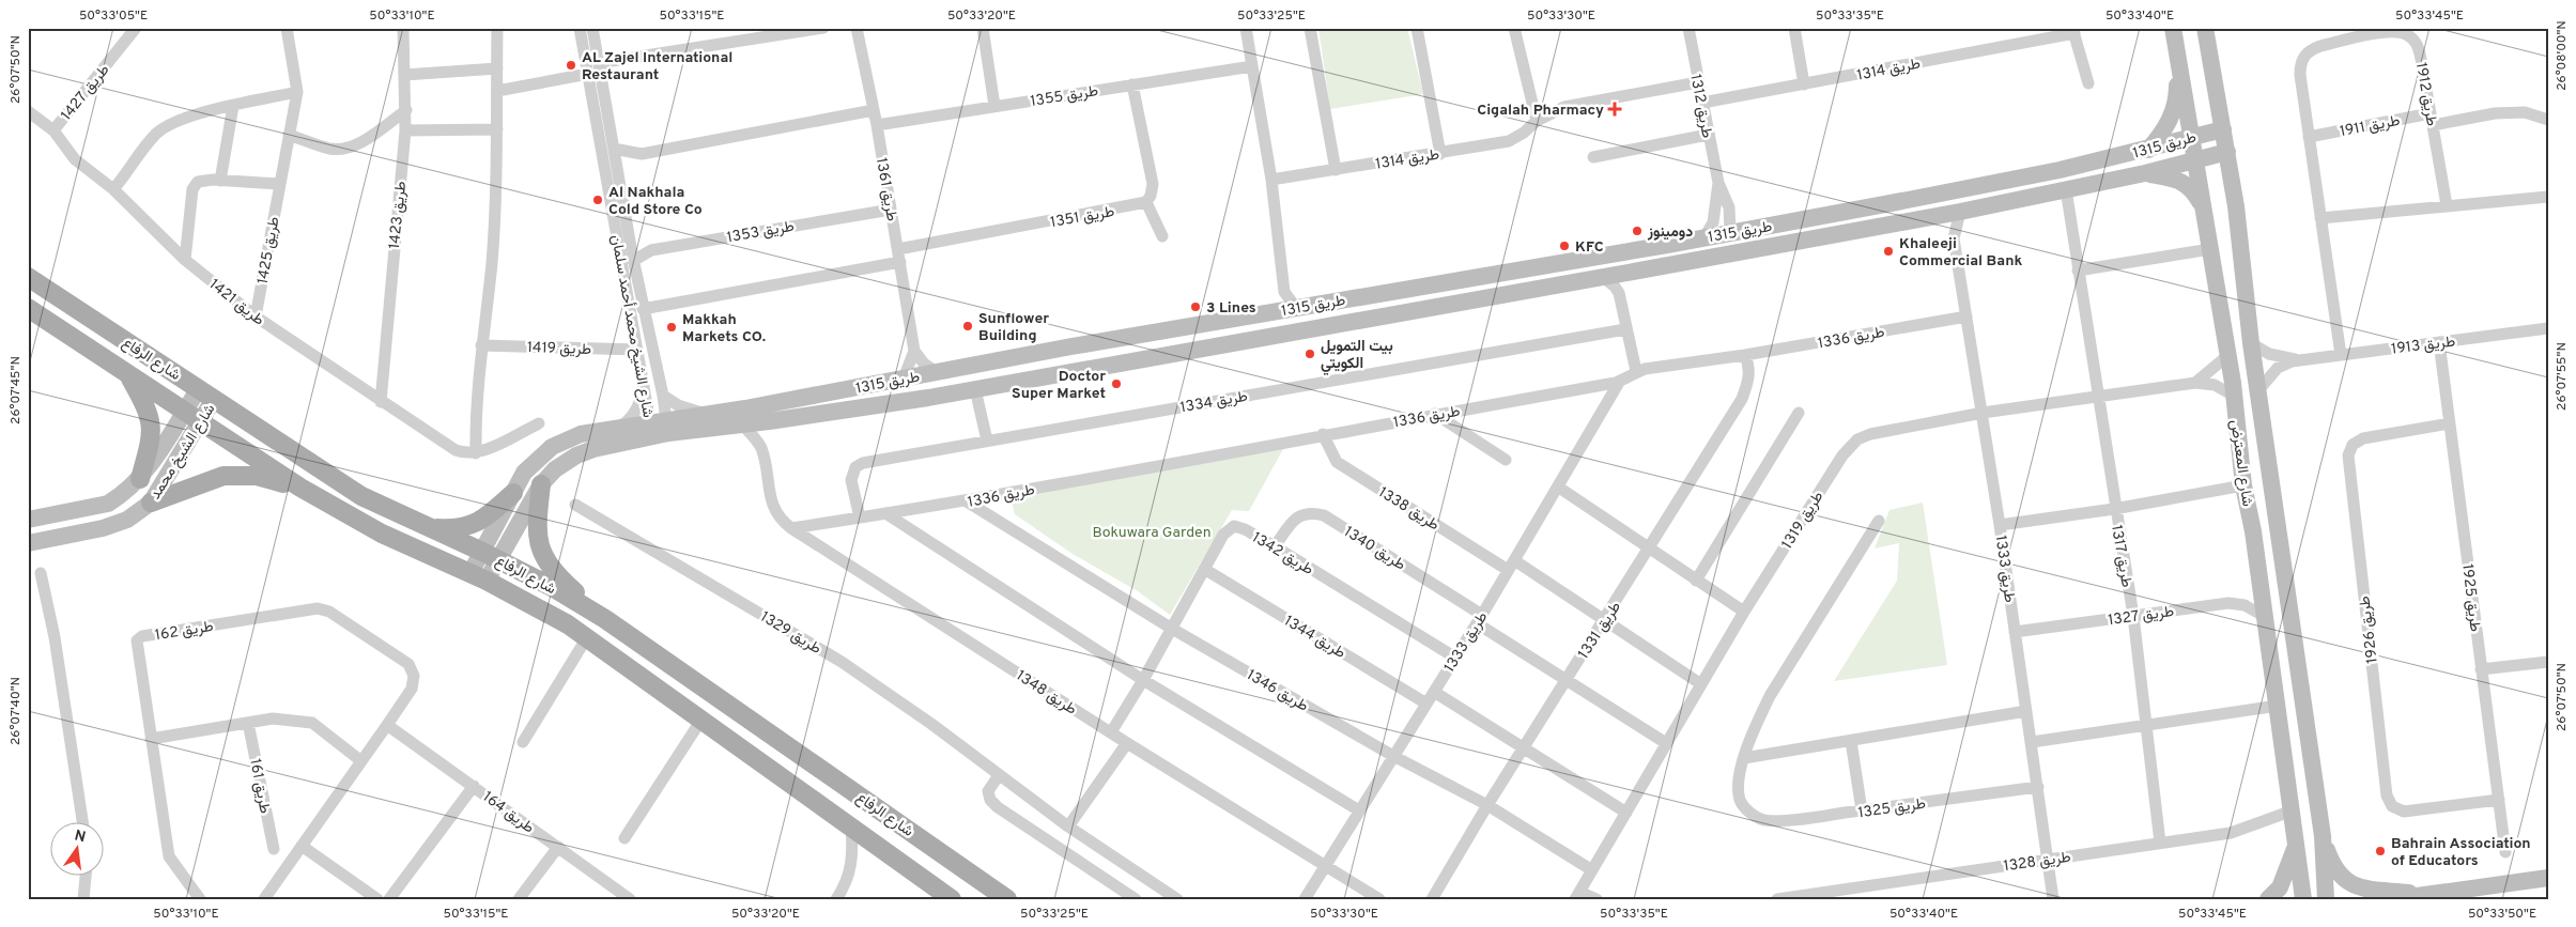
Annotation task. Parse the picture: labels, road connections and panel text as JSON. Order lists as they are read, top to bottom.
{
  "streets": {
    "main road": ["شارع الرفاع"],
    "street": [
      "طريق 1314",
      "طريق 1427",
      "طريق 1912",
      "طريق 1355",
      "طريق 1312",
      "طريق 1911",
      "طريق 1315",
      "طريق 1361",
      "طريق 1423",
      "طريق 1351",
      "طريق 1353",
      "طريق 1425",
      "طريق 1421",
      "شارع الشيخ محمد أحمد سلمان",
      "طريق 1336",
      "طريق 1913",
      "طريق 1419",
      "طريق 1334",
      "شارع الشيخ محمد",
      "شارع المعترض",
      "طريق 1338",
      "طريق 1319",
      "طريق 1340",
      "طريق 1342",
      "طريق 1317",
      "طريق 1333",
      "طريق 1925",
      "طريق 1327",
      "طريق 162",
      "طريق 1331",
      "طريق 1926",
      "طريق 1329",
      "طريق 1344",
      "طريق 1346",
      "طريق 1348",
      "طريق 161",
      "طريق 1325",
      "طريق 164",
      "طريق 1328"
    ]
  },
  "crossings": [
    ["طريق 1314", "طريق 1312"],
    ["طريق 1427", "طريق 1421"],
    ["طريق 1912", "طريق 1911"],
    ["طريق 1912", "طريق 1913"],
    ["طريق 1355", "طريق 1361"],
    ["طريق 1312", "طريق 1315"],
    ["طريق 1315", "طريق 1361"],
    ["طريق 1315", "شارع الشيخ محمد أحمد سلمان"],
    ["طريق 1315", "شارع الرفاع"],
    ["طريق 1315", "شارع المعترض"],
    ["طريق 1315", "طريق 1317"],
    ["طريق 1315", "طريق 1333"],
    ["طريق 1315", "طريق 1348"],
    ["طريق 1361", "طريق 1351"],
    ["طريق 1361", "طريق 1353"],
    ["طريق 1423", "طريق 1421"],
    ["طريق 1351", "شارع الشيخ محمد أحمد سلمان"],
    ["طريق 1353", "شارع الشيخ محمد أحمد سلمان"],
    ["طريق 1425", "طريق 1421"],
    ["شارع الشيخ محمد أحمد سلمان", "طريق 1419"],
    ["طريق 1336", "طريق 1334"],
    ["طريق 1336", "طريق 1338"],
    ["طريق 1336", "طريق 1333"],
    ["طريق 1336", "طريق 1331"],
    ["طريق 1336", "طريق 1346"],
    ["طريق 1336", "طريق 1348"],
    ["طريق 1913", "شارع المعترض"],
    ["طريق 1913", "طريق 1925"],
    ["شارع الرفاع", "شارع الشيخ محمد"],
    ["شارع المعترض", "طريق 1319"],
    ["شارع المعترض", "طريق 1327"],
    ["شارع المعترض", "طريق 1328"],
    ["طريق 1338", "طريق 1319"],
    ["طريق 1338", "طريق 1333"],
    ["طريق 1338", "طريق 1331"],
    ["طريق 1319", "طريق 1340"],
    ["طريق 1319", "طريق 1317"],
    ["طريق 1319", "طريق 1333"],
    ["طريق 1319", "طريق 1346"],
    ["طريق 1340", "طريق 1342"],
    ["طريق 1340", "طريق 1333"],
    ["طريق 1340", "طريق 1331"],
    ["طريق 1342", "طريق 1333"],
    ["طريق 1342", "طريق 1344"],
    ["طريق 1342", "طريق 1346"],
    ["طريق 1342", "طريق 1348"],
    ["طريق 1317", "طريق 1327"],
    ["طريق 1317", "طريق 1328"],
    ["طريق 1333", "طريق 1327"],
    ["طريق 1333", "طريق 1344"],
    ["طريق 1333", "طريق 1346"],
    ["طريق 1333", "طريق 1348"],
    ["طريق 1333", "طريق 1325"],
    ["طريق 1333", "طريق 1328"],
    ["طريق 1925", "طريق 1926"],
    ["طريق 162", "طريق 164"],
    ["طريق 1331", "طريق 1346"]
  ],
  "parks": ["Bokuwara Garden"],
  "places": {
    "other": [
      "AL Zajel International Restaurant",
      "Al Nakhala Cold Store Co",
      "دومينوز",
      "KFC",
      "Khaleeji Commercial Bank",
      "3 Lines",
      "Sunflower Building",
      "Makkah Markets CO.",
      "بيت التمويل الكويتي",
      "Doctor Super Market",
      "Bahrain Association of Educators"
    ],
    "health": ["Cigalah Pharmacy"]
  },
  "north": "top",
  "coordinates": [
    "50°33'05\"E",
    "50°33'10\"E",
    "50°33'15\"E",
    "50°33'20\"E",
    "50°33'25\"E",
    "50°33'30\"E",
    "50°33'35\"E",
    "50°33'40\"E",
    "50°33'45\"E",
    "26°08'00\"N",
    "26°07'50\"N",
    "26°07'55\"N",
    "26°07'45\"N",
    "26°07'40\"N",
    "50°33'50\"E"
  ]
}
